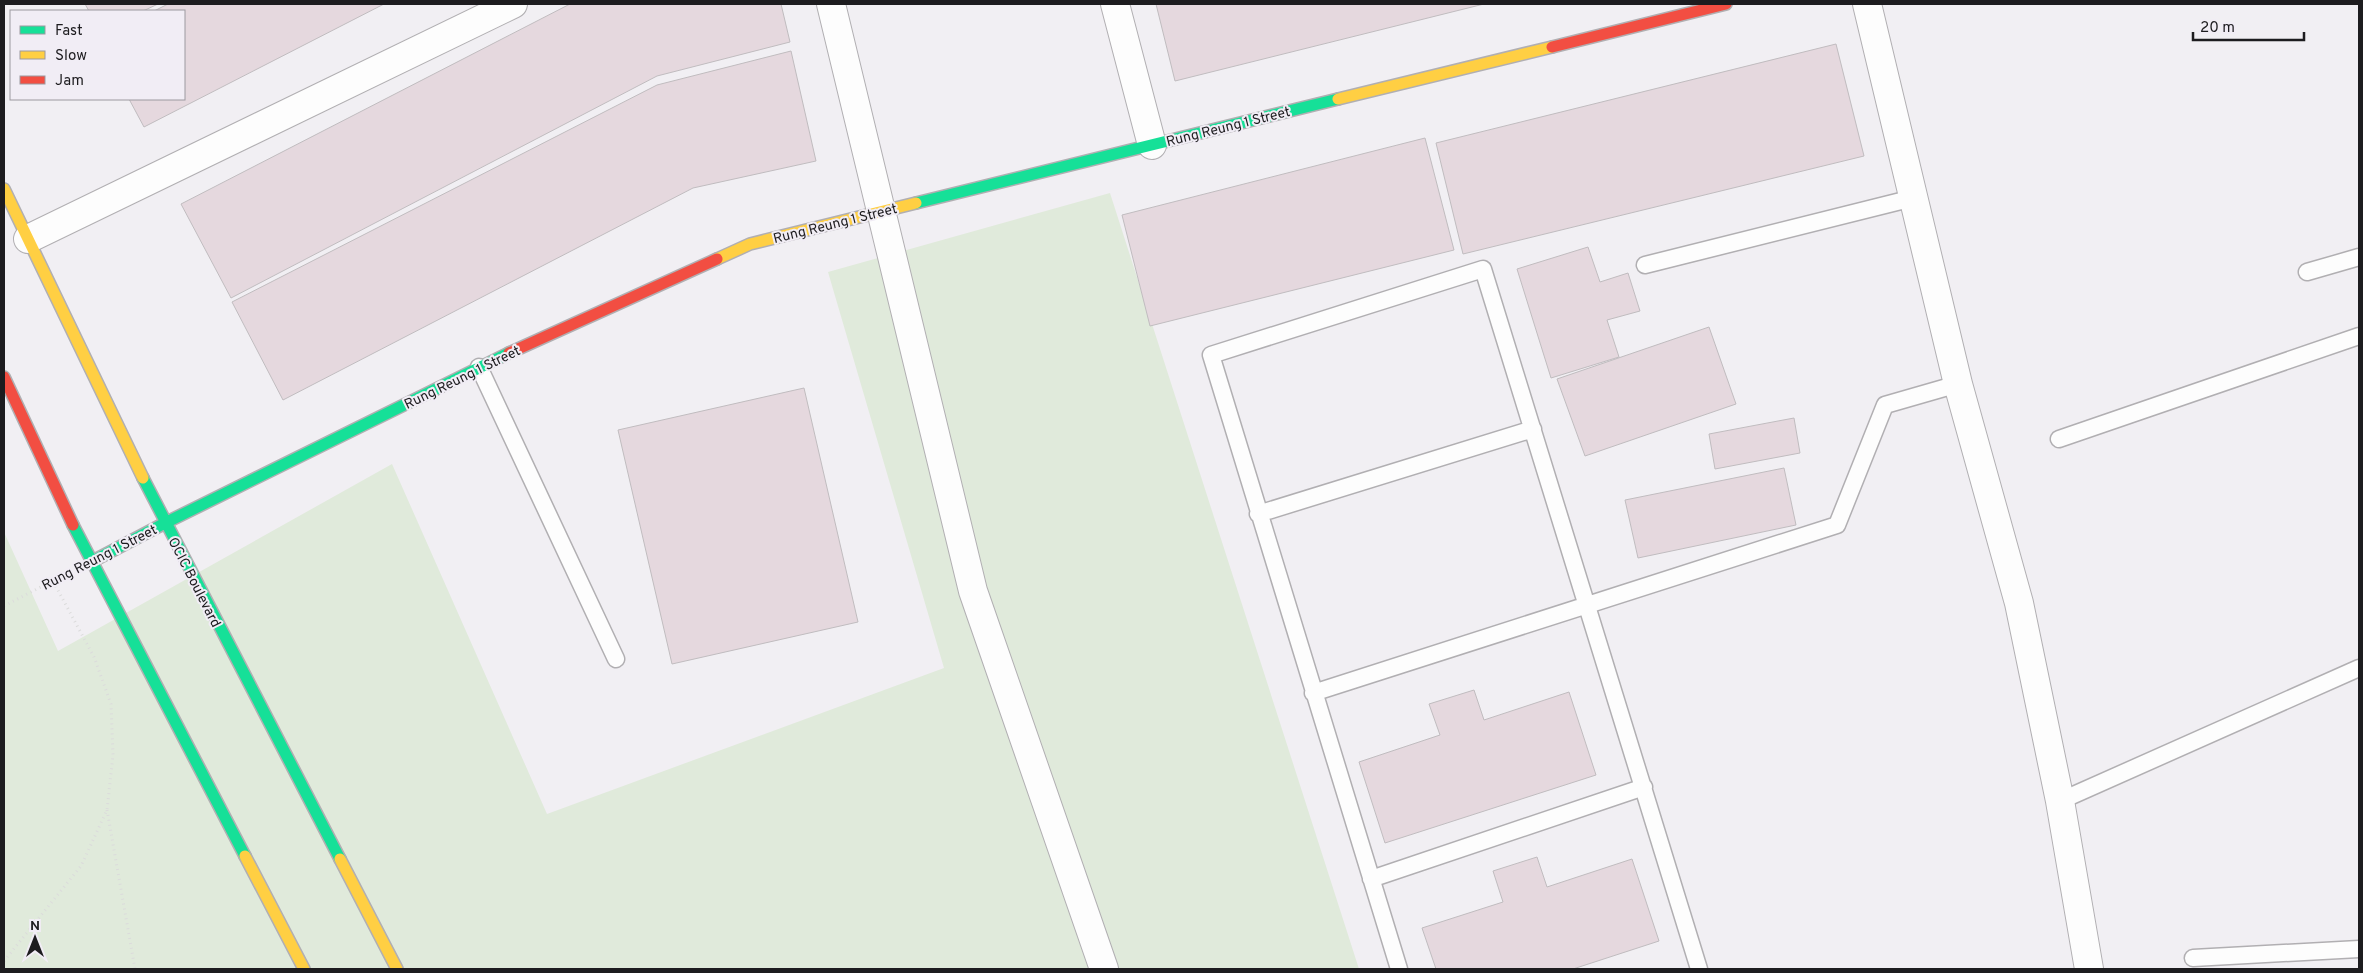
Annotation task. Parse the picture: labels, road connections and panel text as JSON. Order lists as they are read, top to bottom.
{
  "streets": {
    "street": ["Rung Reung 1 Street", "OCIC Boulevard"]
  },
  "crossings": [
    ["Rung Reung 1 Street", "OCIC Boulevard"]
  ],
  "legend": ["Fast", "Slow", "Jam"],
  "scale_bar": "20 m",
  "north": "top"
}
